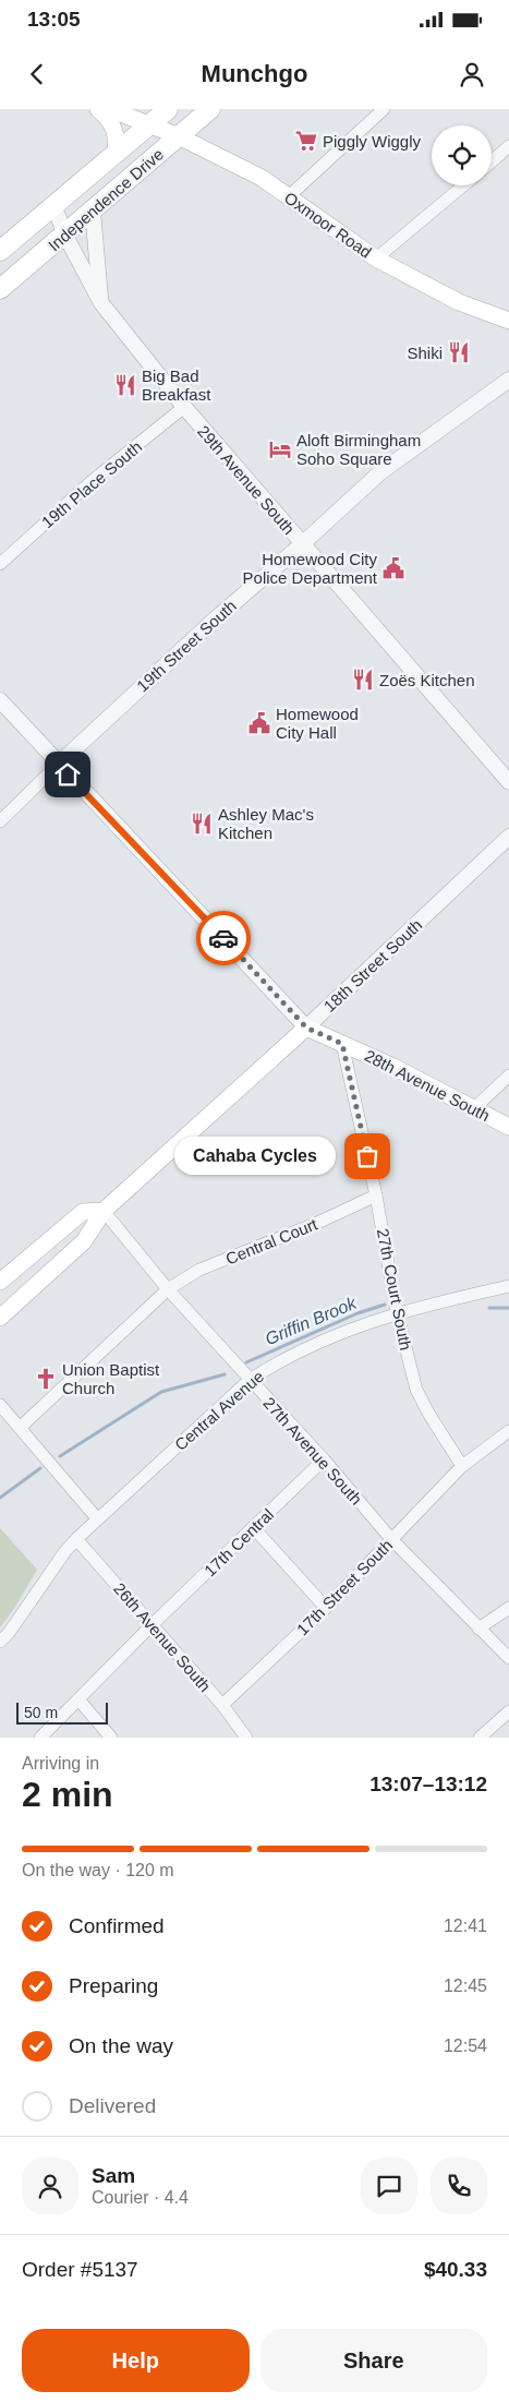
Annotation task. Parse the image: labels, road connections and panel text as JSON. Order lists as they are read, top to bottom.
{
  "streets": {
    "main road": [
      "Independence Drive",
      "Oxmoor Road",
      "18th Street South",
      "28th Avenue South"
    ],
    "street": [
      "29th Avenue South",
      "19th Place South",
      "19th Street South",
      "Central Court",
      "27th Court South",
      "Central Avenue",
      "27th Avenue South",
      "17th Central",
      "17th Street South",
      "26th Avenue South"
    ]
  },
  "crossings": [
    ["Independence Drive", "Oxmoor Road"],
    ["Independence Drive", "29th Avenue South"],
    ["29th Avenue South", "19th Place South"],
    ["29th Avenue South", "19th Street South"],
    ["19th Street South", "28th Avenue South"],
    ["18th Street South", "28th Avenue South"],
    ["18th Street South", "27th Avenue South"],
    ["28th Avenue South", "27th Court South"],
    ["Central Court", "27th Court South"],
    ["Central Court", "27th Avenue South"],
    ["27th Court South", "Central Avenue"],
    ["27th Court South", "17th Street South"],
    ["Central Avenue", "27th Avenue South"],
    ["Central Avenue", "26th Avenue South"],
    ["27th Avenue South", "17th Central"],
    ["27th Avenue South", "17th Street South"],
    ["17th Central", "26th Avenue South"],
    ["17th Street South", "26th Avenue South"]
  ],
  "water": ["Griffin Brook"],
  "places": {
    "supermarket": ["Piggly Wiggly"],
    "restaurant": [
      "Shiki",
      "Big Bad Breakfast",
      "Zoës Kitchen",
      "Ashley Mac's Kitchen"
    ],
    "hotel": ["Aloft Birmingham Soho Square"],
    "public building": ["Homewood City Police Department", "Homewood City Hall"],
    "other": ["Cahaba Cycles"],
    "church": ["Union Baptist Church"]
  },
  "scale_bar": "50 m",
  "page": {
    "status": "13:05",
    "header": "Munchgo",
    "bubble": "Cahaba Cycles",
    "scale": "50 m",
    "heading": ["2 min", "Arriving in", "13:07–13:12"],
    "panel": [
      "Sam",
      "Courier · 4.4",
      "Order #5137",
      "$40.33"
    ],
    "bar": "On the way · 120 m",
    "list": [
      ["Confirmed", "12:41"],
      ["Preparing", "12:45"],
      ["On the way", "12:54"],
      "Delivered"
    ],
    "buttons": ["Help", "Share"]
  }
}
